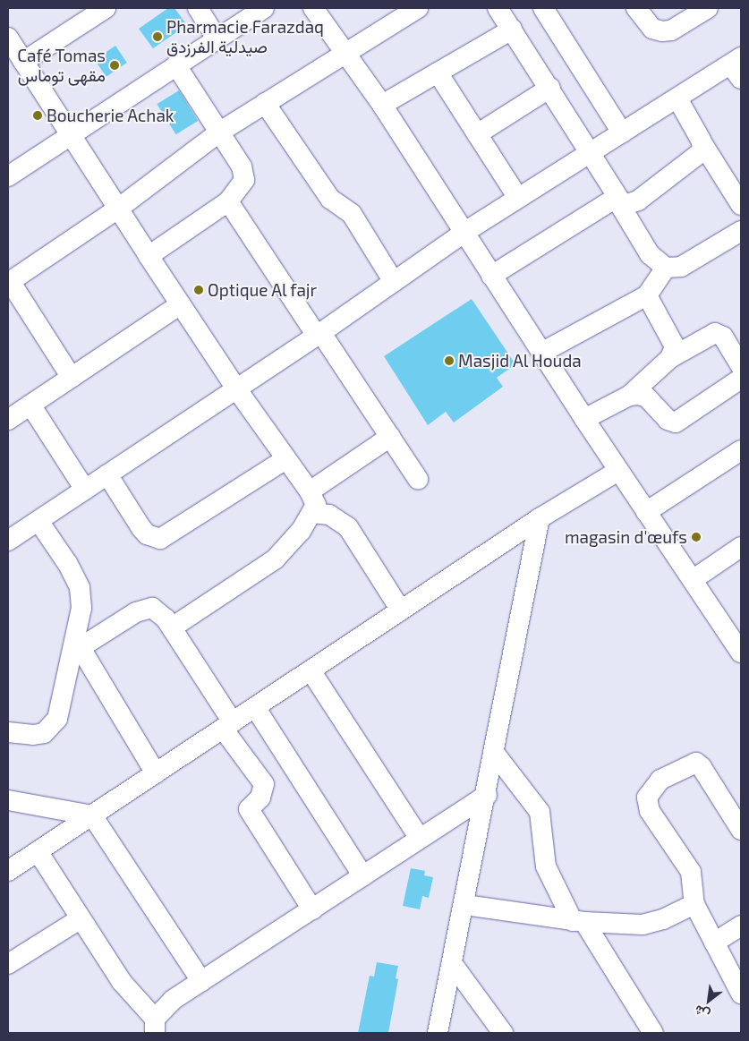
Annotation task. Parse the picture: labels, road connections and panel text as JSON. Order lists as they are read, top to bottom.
{
  "places": [
    "Pharmacie Farazdaq صيدلية الفرزدق",
    "Café Tomas مقهى توماس",
    "Boucherie Achak",
    "Optique Al fajr",
    "Masjid Al Houda",
    "magasin d'œufs"
  ],
  "north": "bottom left"
}
